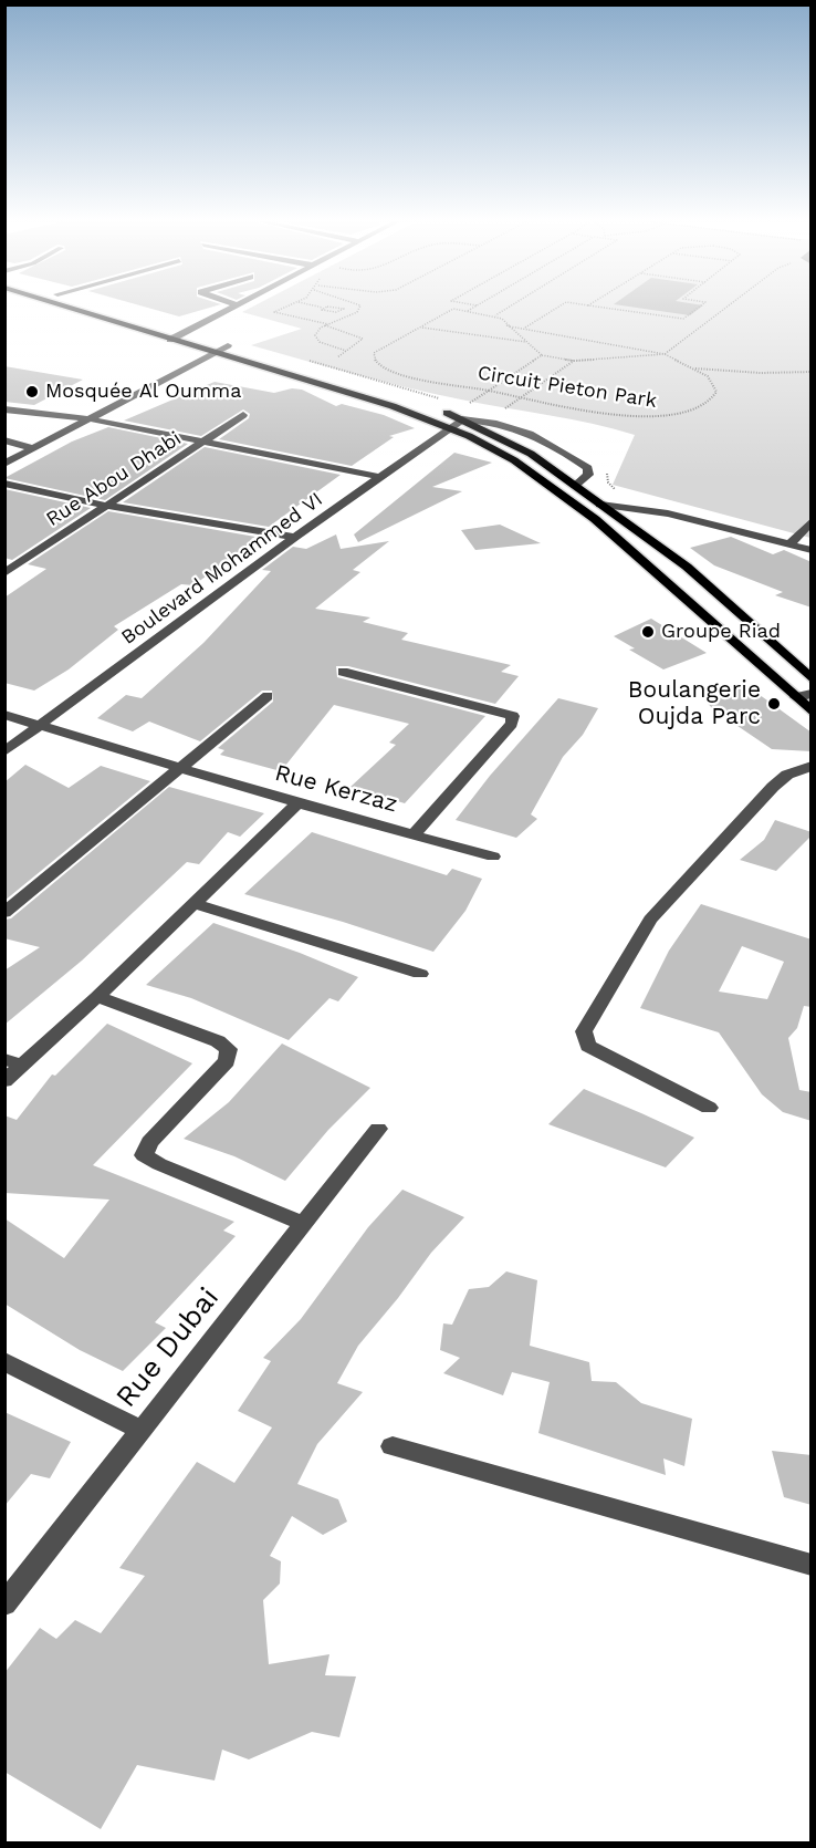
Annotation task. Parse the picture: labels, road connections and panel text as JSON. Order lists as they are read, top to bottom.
{
  "streets": {
    "street": [
      "Rue Abou Dhabi",
      "Boulevard Mohammed VI",
      "Rue Kerzaz",
      "Rue Dubai"
    ],
    "path": ["Circuit Pieton Park"]
  },
  "crossings": [
    ["Boulevard Mohammed VI", "Rue Kerzaz"]
  ],
  "places": ["Mosquée Al Oumma", "Groupe Riad", "Boulangerie Oujda Parc"]
}
